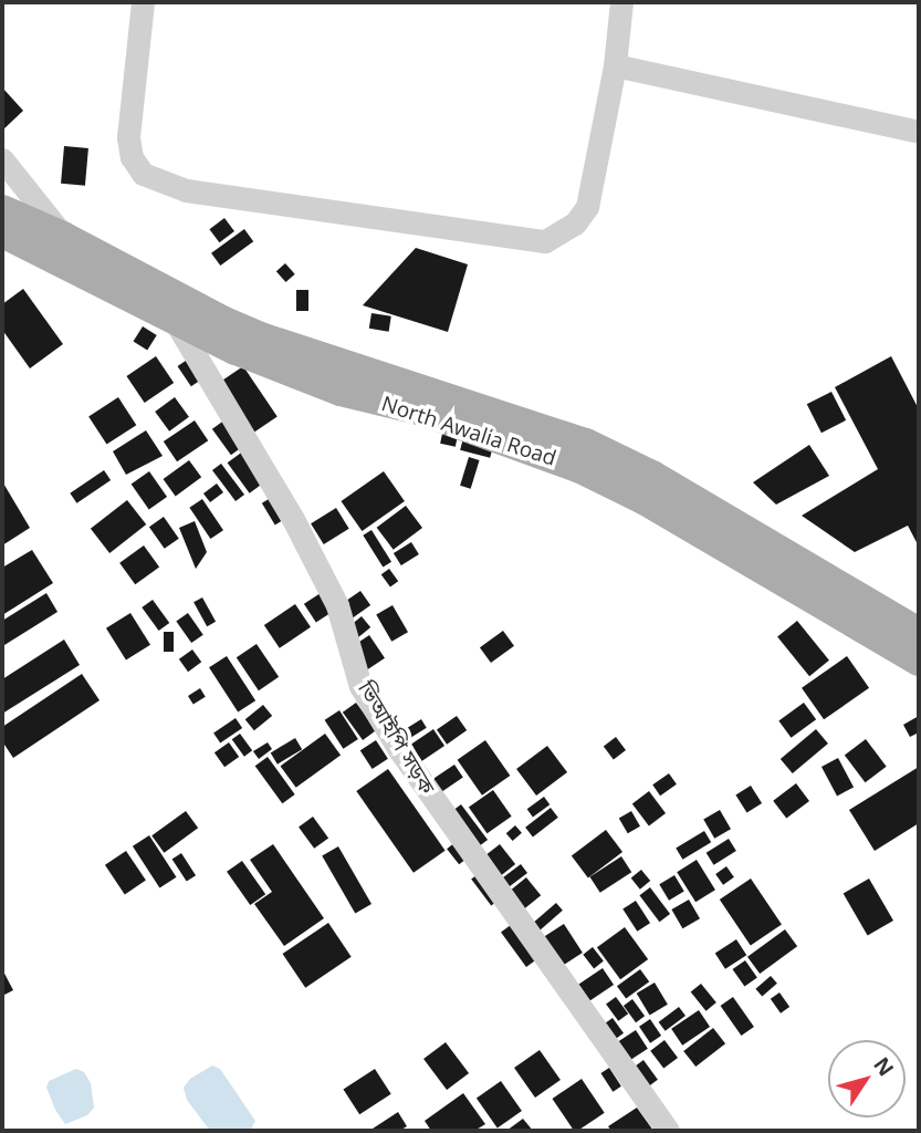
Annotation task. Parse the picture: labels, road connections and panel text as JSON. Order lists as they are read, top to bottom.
{
  "streets": {
    "main road": ["North Awalia Road"],
    "street": ["ভিআইপি সড়ক"]
  },
  "crossings": [
    ["North Awalia Road", "ভিআইপি সড়ক"]
  ],
  "north": "top right"
}
